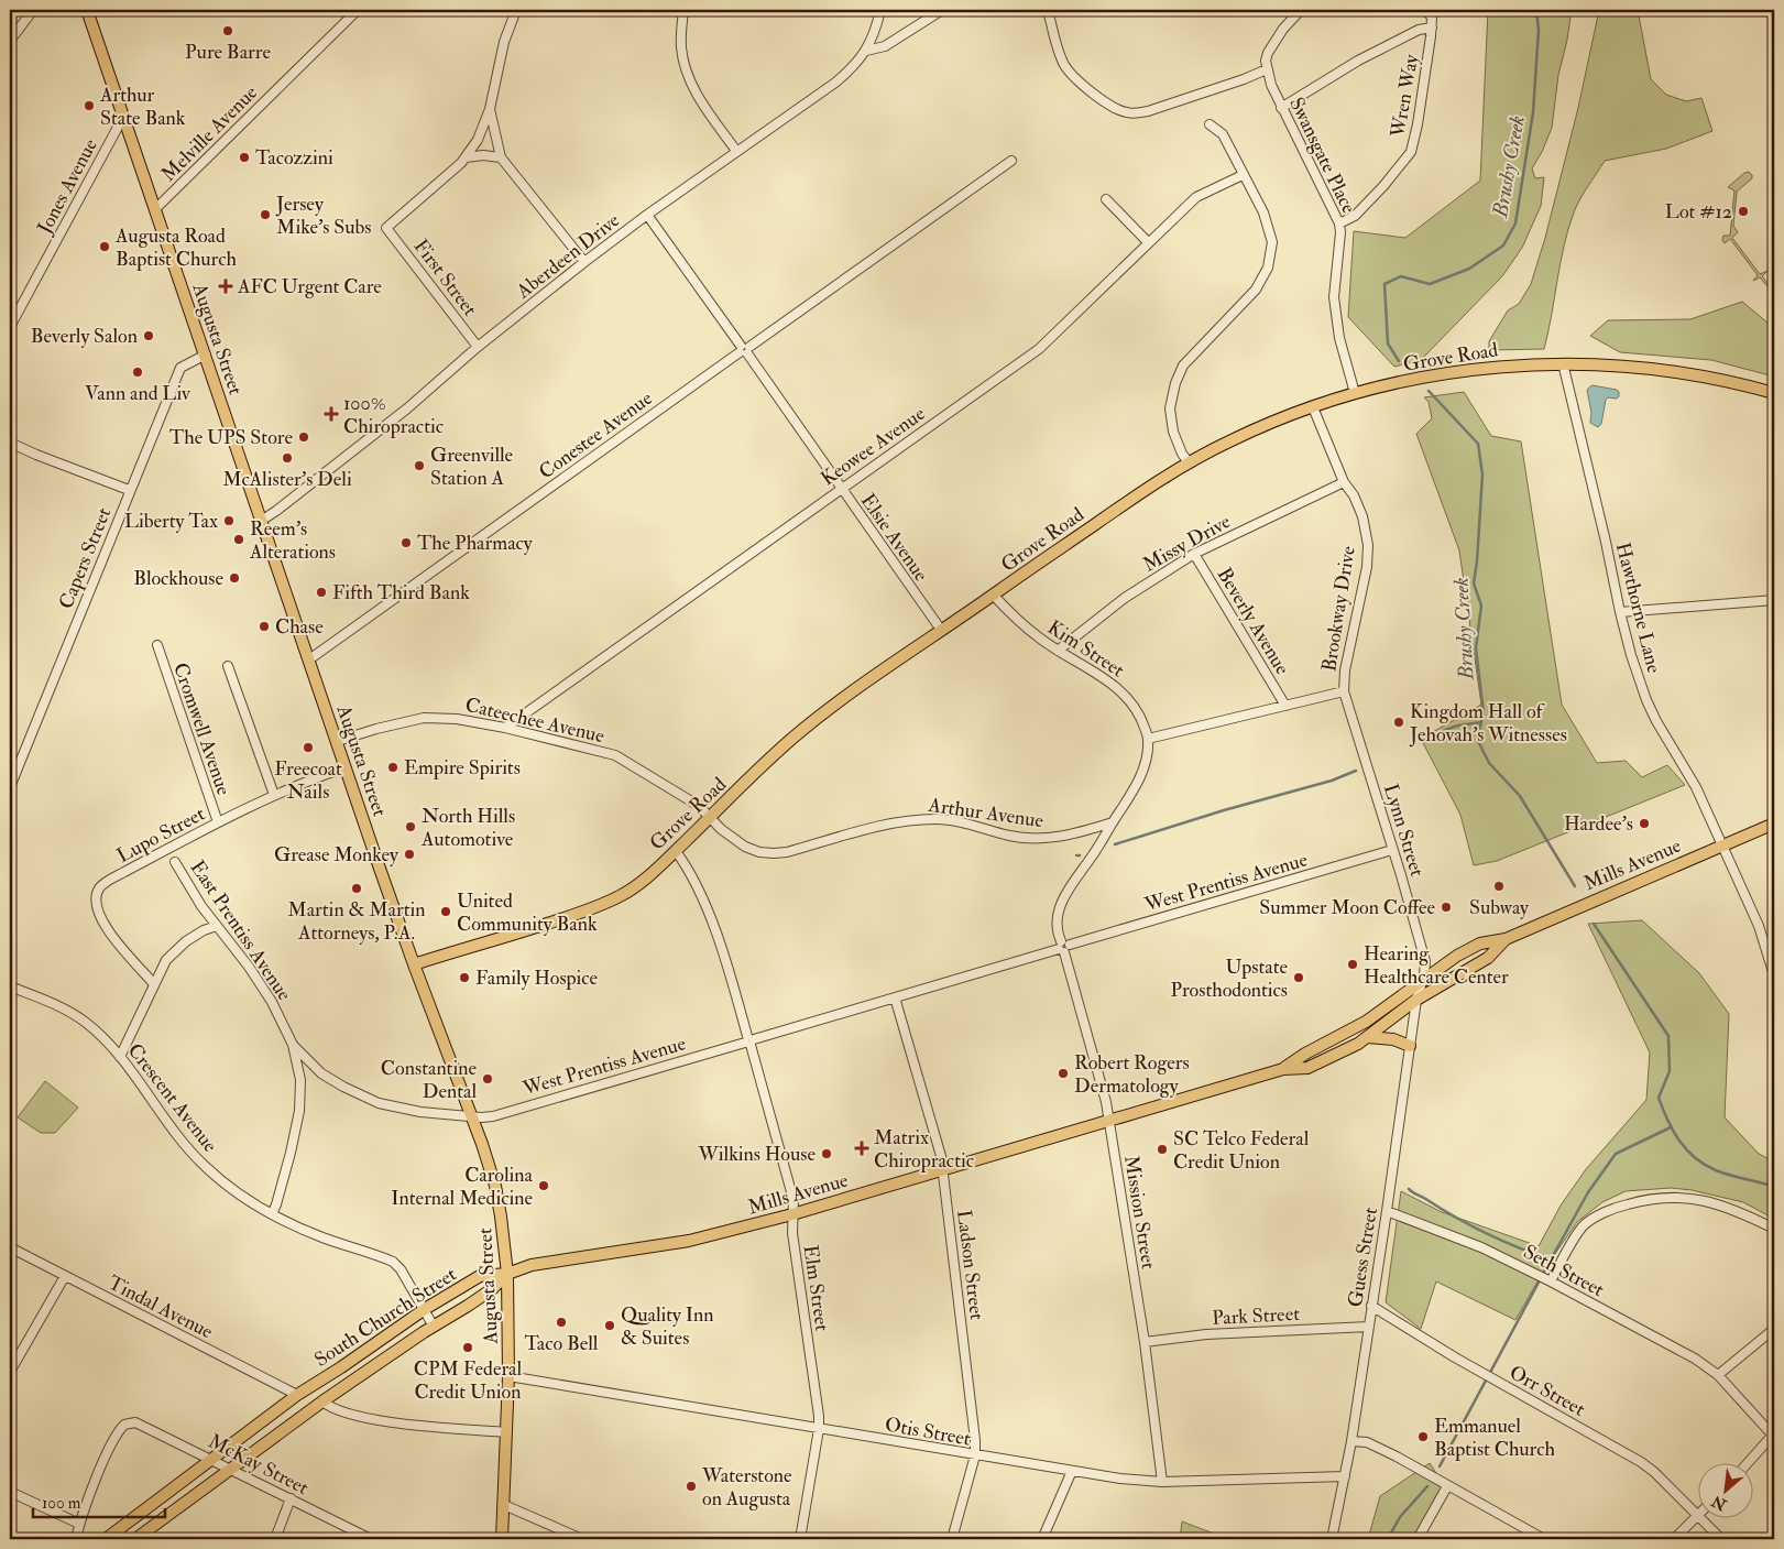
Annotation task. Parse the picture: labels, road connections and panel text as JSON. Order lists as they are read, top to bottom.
{
  "streets": {
    "main road": [
      "Augusta Street",
      "Grove Road",
      "Mills Avenue",
      "South Church Street"
    ],
    "street": [
      "Wren Way",
      "Melville Avenue",
      "Swansgate Place",
      "Jones Avenue",
      "Aberdeen Drive",
      "First Street",
      "Conestee Avenue",
      "Keowee Avenue",
      "Elsie Avenue",
      "Missy Drive",
      "Capers Street",
      "Hawthorne Lane",
      "Brookway Drive",
      "Beverly Avenue",
      "Kim Street",
      "Cateechee Avenue",
      "Cromwell Avenue",
      "Arthur Avenue",
      "Lynn Street",
      "Lupo Street",
      "West Prentiss Avenue",
      "East Prentiss Avenue",
      "Crescent Avenue",
      "Mission Street",
      "Guess Street",
      "Ladson Street",
      "Seth Street",
      "Elm Street",
      "Tindal Avenue",
      "Park Street",
      "Orr Street",
      "Otis Street",
      "McKay Street"
    ]
  },
  "crossings": [
    ["Wren Way", "Swansgate Place"],
    ["Melville Avenue", "Augusta Street"],
    ["Swansgate Place", "Grove Road"],
    ["Jones Avenue", "Augusta Street"],
    ["Aberdeen Drive", "First Street"],
    ["Aberdeen Drive", "Augusta Street"],
    ["Aberdeen Drive", "Elsie Avenue"],
    ["Augusta Street", "Grove Road"],
    ["Augusta Street", "Conestee Avenue"],
    ["Augusta Street", "Capers Street"],
    ["Augusta Street", "Cateechee Avenue"],
    ["Augusta Street", "Lupo Street"],
    ["Augusta Street", "Mills Avenue"],
    ["Augusta Street", "West Prentiss Avenue"],
    ["Augusta Street", "East Prentiss Avenue"],
    ["Augusta Street", "South Church Street"],
    ["Augusta Street", "Otis Street"],
    ["Grove Road", "Elsie Avenue"],
    ["Grove Road", "Hawthorne Lane"],
    ["Grove Road", "Brookway Drive"],
    ["Grove Road", "Kim Street"],
    ["Grove Road", "Cateechee Avenue"],
    ["Grove Road", "Arthur Avenue"],
    ["Grove Road", "Elm Street"],
    ["Conestee Avenue", "Elsie Avenue"],
    ["Keowee Avenue", "Elsie Avenue"],
    ["Keowee Avenue", "Cateechee Avenue"],
    ["Missy Drive", "Brookway Drive"],
    ["Missy Drive", "Beverly Avenue"],
    ["Missy Drive", "Kim Street"],
    ["Hawthorne Lane", "Mills Avenue"],
    ["Brookway Drive", "Beverly Avenue"],
    ["Brookway Drive", "Kim Street"],
    ["Brookway Drive", "Lynn Street"],
    ["Cateechee Avenue", "Arthur Avenue"],
    ["Cromwell Avenue", "Lupo Street"],
    ["Arthur Avenue", "Mission Street"],
    ["Lynn Street", "Mills Avenue"],
    ["Lynn Street", "West Prentiss Avenue"],
    ["Lynn Street", "Guess Street"],
    ["Mills Avenue", "Mission Street"],
    ["Mills Avenue", "Guess Street"],
    ["Mills Avenue", "Ladson Street"],
    ["Mills Avenue", "Elm Street"],
    ["Mills Avenue", "South Church Street"],
    ["West Prentiss Avenue", "East Prentiss Avenue"],
    ["West Prentiss Avenue", "Mission Street"],
    ["West Prentiss Avenue", "Ladson Street"],
    ["West Prentiss Avenue", "Elm Street"],
    ["Crescent Avenue", "South Church Street"],
    ["Mission Street", "Park Street"],
    ["Mission Street", "Otis Street"],
    ["Guess Street", "Seth Street"],
    ["Guess Street", "Park Street"],
    ["Guess Street", "Orr Street"],
    ["Guess Street", "Otis Street"],
    ["Ladson Street", "Otis Street"],
    ["Elm Street", "Otis Street"],
    ["Tindal Avenue", "South Church Street"],
    ["South Church Street", "McKay Street"]
  ],
  "water": ["Brushy Creek"],
  "places": {
    "other": [
      "Pure Barre",
      "Arthur State Bank",
      "Tacozzini",
      "Lot #12",
      "Jersey Mike's Subs",
      "Augusta Road Baptist Church",
      "Beverly Salon",
      "Vann and Liv",
      "The UPS Store",
      "McAlister's Deli",
      "Greenville Station A",
      "Liberty Tax",
      "Reem's Alterations",
      "The Pharmacy",
      "Blockhouse",
      "Fifth Third Bank",
      "Chase",
      "Kingdom Hall of Jehovah’s Witnesses",
      "Freecoat Nails",
      "Empire Spirits",
      "Hardee's",
      "North Hills Automotive",
      "Grease Monkey",
      "Subway",
      "Martin & Martin Attorneys, P.A.",
      "Summer Moon Coffee",
      "United Community Bank",
      "Hearing Healthcare Center",
      "Family Hospice",
      "Upstate Prosthodontics",
      "Robert Rogers Dermatology",
      "Constantine Dental",
      "SC Telco Federal Credit Union",
      "Wilkins House",
      "Carolina Internal Medicine",
      "Taco Bell",
      "Quality Inn & Suites",
      "CPM Federal Credit Union",
      "Emmanuel Baptist Church",
      "Waterstone on Augusta"
    ],
    "health": ["AFC Urgent Care", "100% Chiropractic", "Matrix Chiropractic"]
  },
  "scale_bar": "100 m",
  "north": "bottom left"
}
